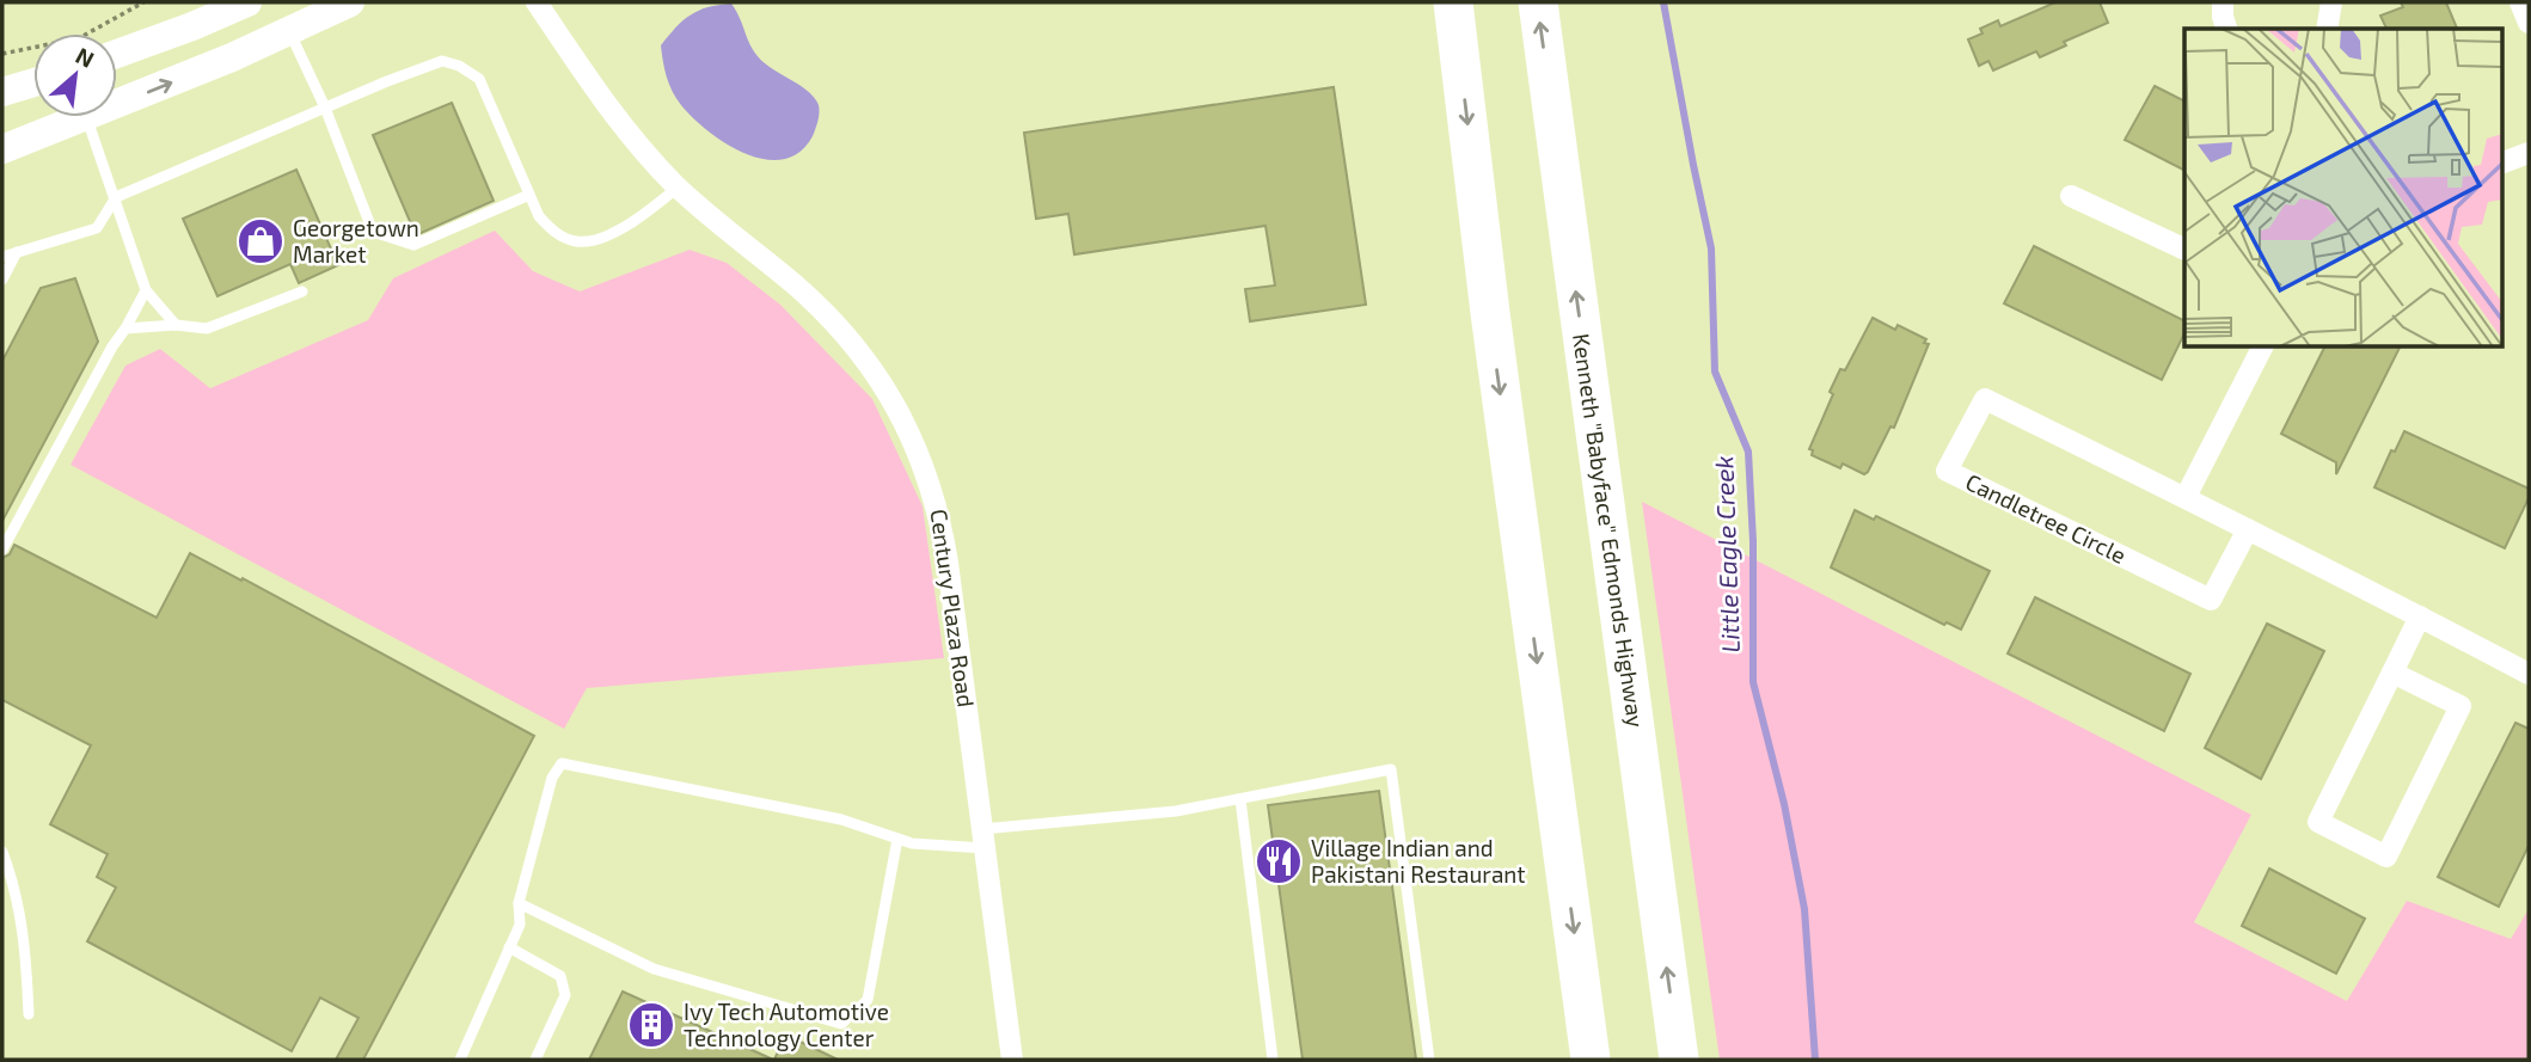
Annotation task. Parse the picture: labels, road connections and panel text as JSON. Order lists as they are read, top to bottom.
{
  "streets": {
    "highway": ["Kenneth \"Babyface\" Edmonds Highway"],
    "street": ["Candletree Circle", "Century Plaza Road"]
  },
  "water": ["Little Eagle Creek"],
  "places": {
    "shop": ["Georgetown Market"],
    "restaurant": ["Village Indian and Pakistani Restaurant"],
    "building": ["Ivy Tech Automotive Technology Center"]
  },
  "north": "top right"
}
